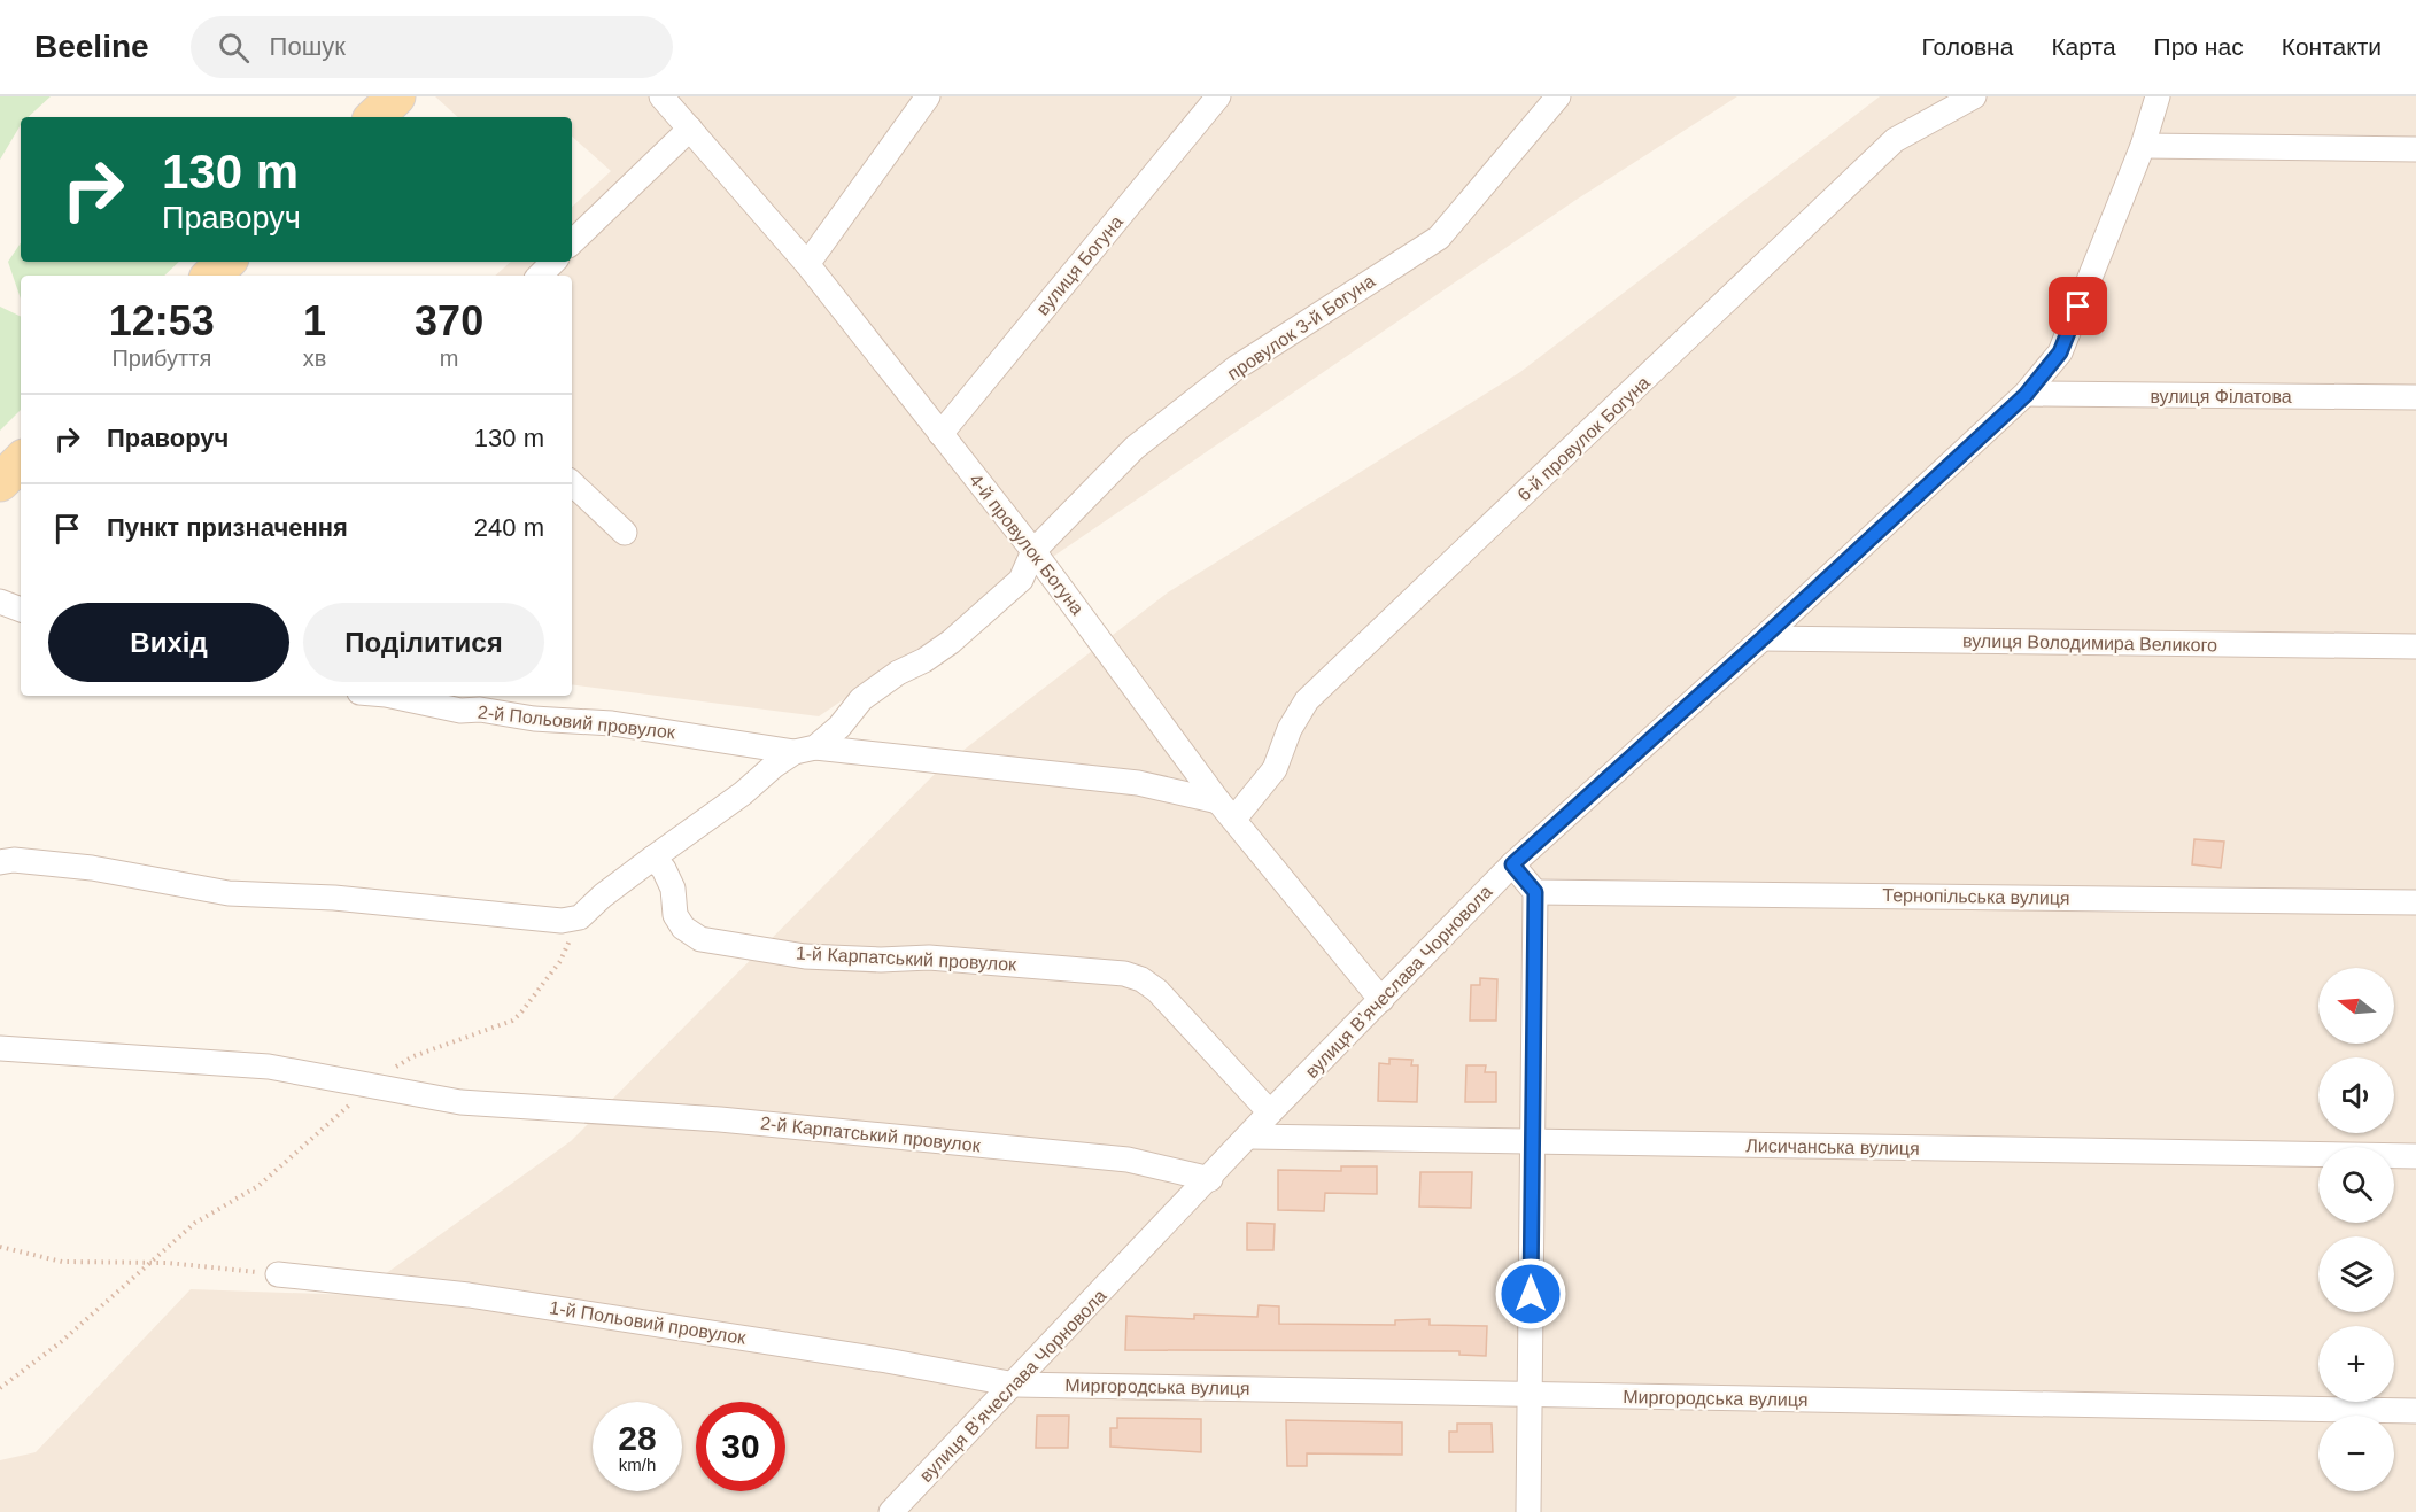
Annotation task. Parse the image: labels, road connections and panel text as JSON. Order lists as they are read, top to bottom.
{
  "streets": {
    "street": [
      "вулиця Богуна",
      "провулок 3-й Богуна",
      "вулиця Філатова",
      "6-й провулок Богуна",
      "4-й провулок Богуна",
      "вулиця Володимира Великого",
      "2-й Польовий провулок",
      "Тернопільська вулиця",
      "1-й Карпатський провулок",
      "вулиця Вʼячеслава Чорновола",
      "2-й Карпатський провулок",
      "Лисичанська вулиця",
      "1-й Польовий провулок",
      "Миргородська вулиця"
    ]
  },
  "crossings": [
    ["вулиця Богуна", "4-й провулок Богуна"],
    ["провулок 3-й Богуна", "4-й провулок Богуна"],
    ["провулок 3-й Богуна", "2-й Польовий провулок"],
    ["провулок 3-й Богуна", "1-й Карпатський провулок"],
    ["вулиця Філатова", "вулиця Вʼячеслава Чорновола"],
    ["6-й провулок Богуна", "4-й провулок Богуна"],
    ["6-й провулок Богуна", "2-й Польовий провулок"],
    ["4-й провулок Богуна", "2-й Польовий провулок"],
    ["4-й провулок Богуна", "вулиця Вʼячеслава Чорновола"],
    ["вулиця Володимира Великого", "вулиця Вʼячеслава Чорновола"],
    ["1-й Карпатський провулок", "вулиця Вʼячеслава Чорновола"],
    ["вулиця Вʼячеслава Чорновола", "2-й Карпатський провулок"],
    ["вулиця Вʼячеслава Чорновола", "Лисичанська вулиця"],
    ["вулиця Вʼячеслава Чорновола", "1-й Польовий провулок"],
    ["вулиця Вʼячеслава Чорновола", "Миргородська вулиця"],
    ["1-й Польовий провулок", "Миргородська вулиця"]
  ],
  "north": "left",
  "page": {
    "header": "Beeline",
    "search": "Пошук",
    "nav": [
      "Головна",
      "Карта",
      "Про нас",
      "Контакти"
    ],
    "turn": ["130 m", "Праворуч"],
    "eta": [
      "12:53",
      "Прибуття",
      "1",
      "хв",
      "370",
      "m"
    ],
    "list": [
      {
        "name": "Праворуч",
        "value": "130 m"
      },
      {
        "name": "Пункт призначення",
        "value": "240 m"
      }
    ],
    "buttons": ["Вихід", "Поділитися"],
    "map_buttons": ["+", "−"],
    "speed": "28 km/h",
    "limit": "30"
  }
}
